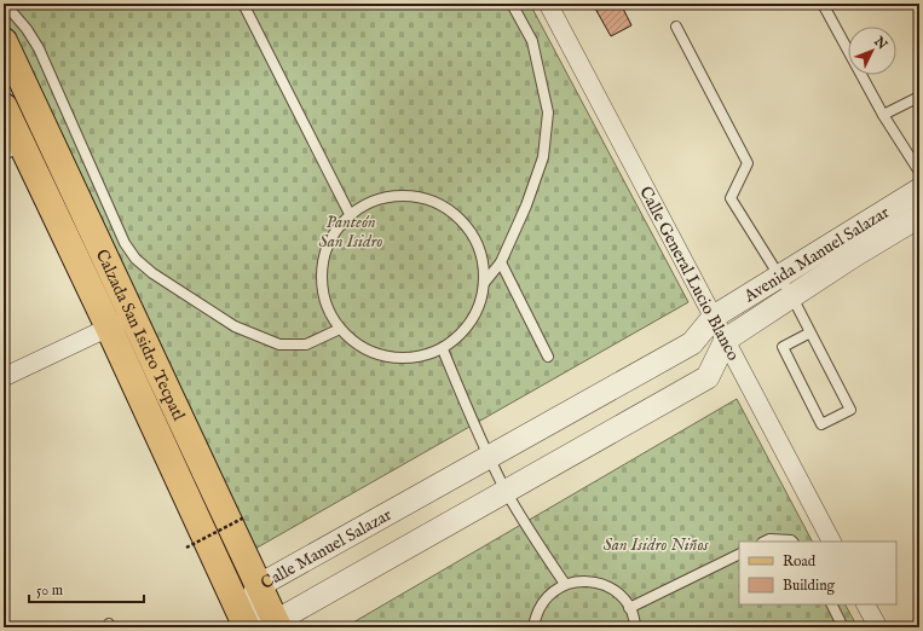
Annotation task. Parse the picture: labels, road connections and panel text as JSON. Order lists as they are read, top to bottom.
{
  "streets": {
    "main road": ["Calzada San Isidro Tecpatl"],
    "street": ["Avenida Manuel Salazar", "Calle General Lucio Blanco", "Calle Manuel Salazar"]
  },
  "crossings": [
    ["Avenida Manuel Salazar", "Calle General Lucio Blanco"],
    ["Avenida Manuel Salazar", "Calle Manuel Salazar"],
    ["Calle General Lucio Blanco", "Calle Manuel Salazar"],
    ["Calzada San Isidro Tecpatl", "Calle Manuel Salazar"]
  ],
  "parks": ["Panteón San Isidro", "San Isidro Niños"],
  "legend": ["Road", "Building"],
  "scale_bar": "50 m",
  "north": "top right"
}
